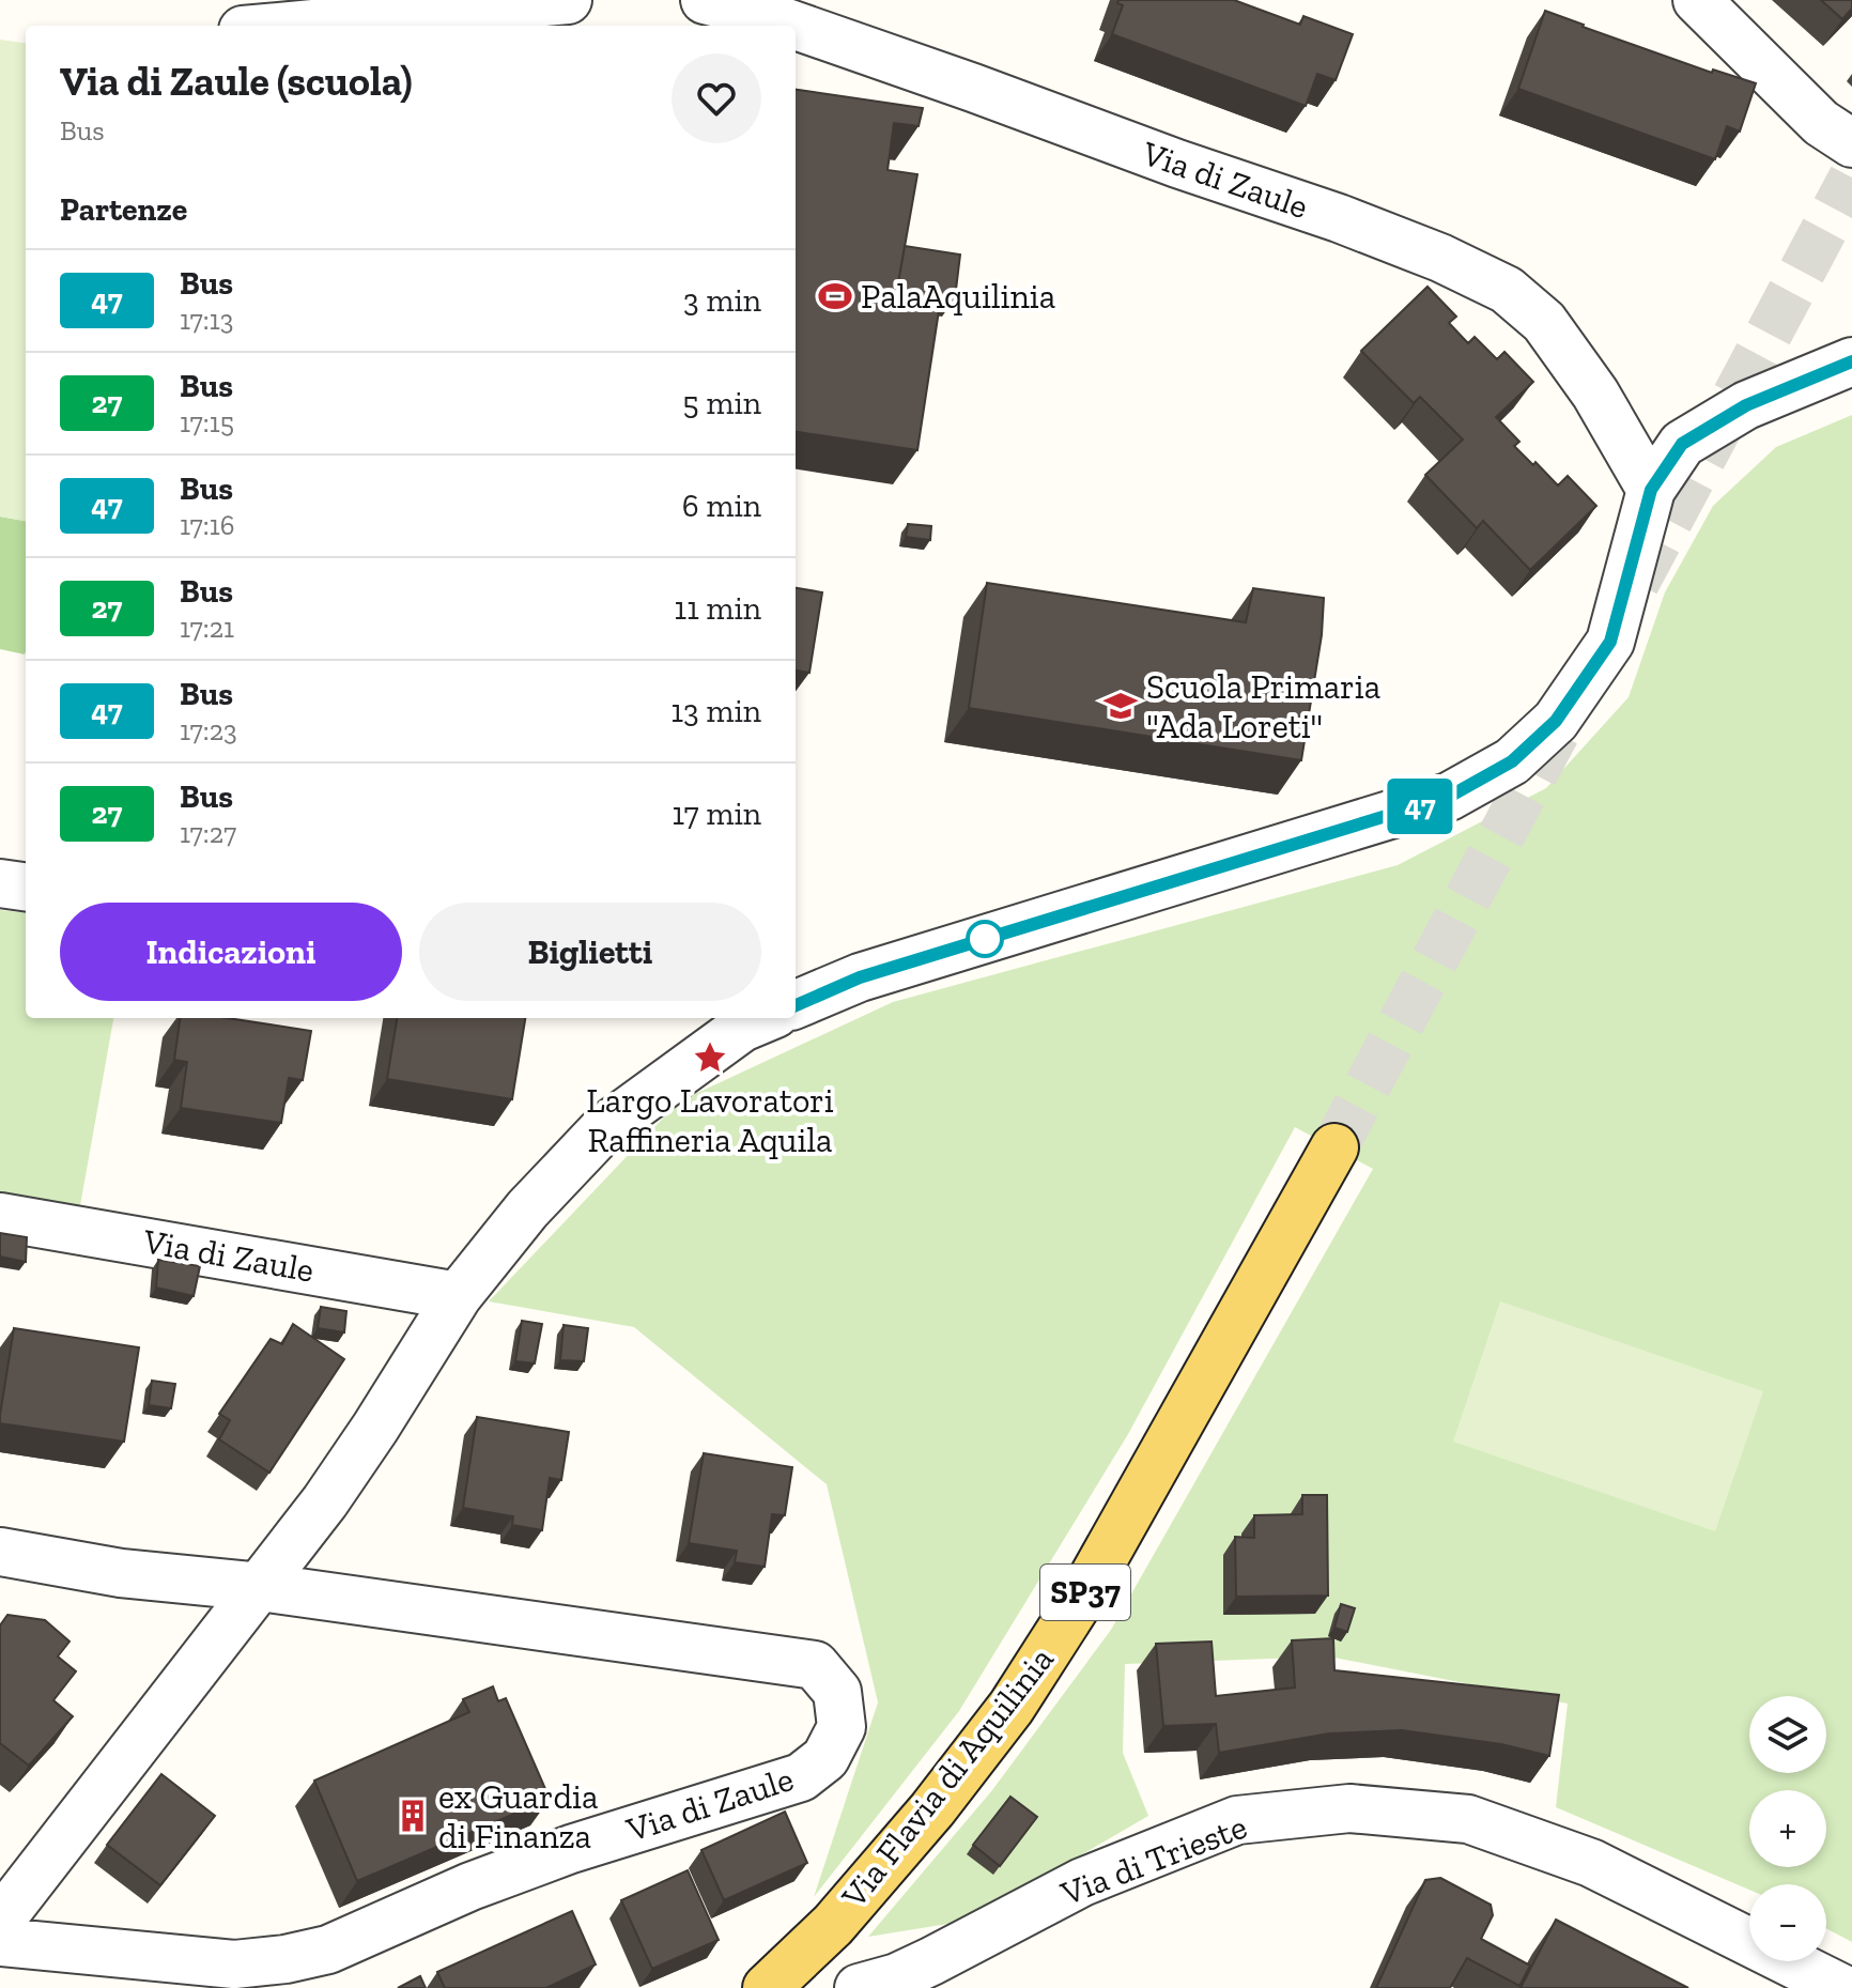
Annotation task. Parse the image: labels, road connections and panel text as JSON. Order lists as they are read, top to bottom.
{
  "streets": {
    "main road": ["SP37", "Via Flavia di Aquilinia"],
    "street": ["Via di Zaule", "Via di Trieste"]
  },
  "places": {
    "sports": ["PalaAquilinia"],
    "school or university": ["Scuola Primaria \"Ada Loreti\""],
    "place": ["Largo Lavoratori Raffineria Aquila"],
    "building": ["ex Guardia di Finanza"]
  },
  "lines": ["bus line 47"],
  "page": {
    "on_map": "47",
    "heading": [
      ["Via di Zaule (scuola)", "Bus"],
      "Partenze"
    ],
    "list": [
      {
        "mark": "47",
        "name": "Bus",
        "note": "17:13",
        "value": "3 min"
      },
      {
        "mark": "27",
        "name": "Bus",
        "note": "17:15",
        "value": "5 min"
      },
      {
        "mark": "47",
        "name": "Bus",
        "note": "17:16",
        "value": "6 min"
      },
      {
        "mark": "27",
        "name": "Bus",
        "note": "17:21",
        "value": "11 min"
      },
      {
        "mark": "47",
        "name": "Bus",
        "note": "17:23",
        "value": "13 min"
      },
      {
        "mark": "27",
        "name": "Bus",
        "note": "17:27",
        "value": "17 min"
      }
    ],
    "buttons": ["Indicazioni", "Biglietti"],
    "map_buttons": ["+", "−"]
  }
}
